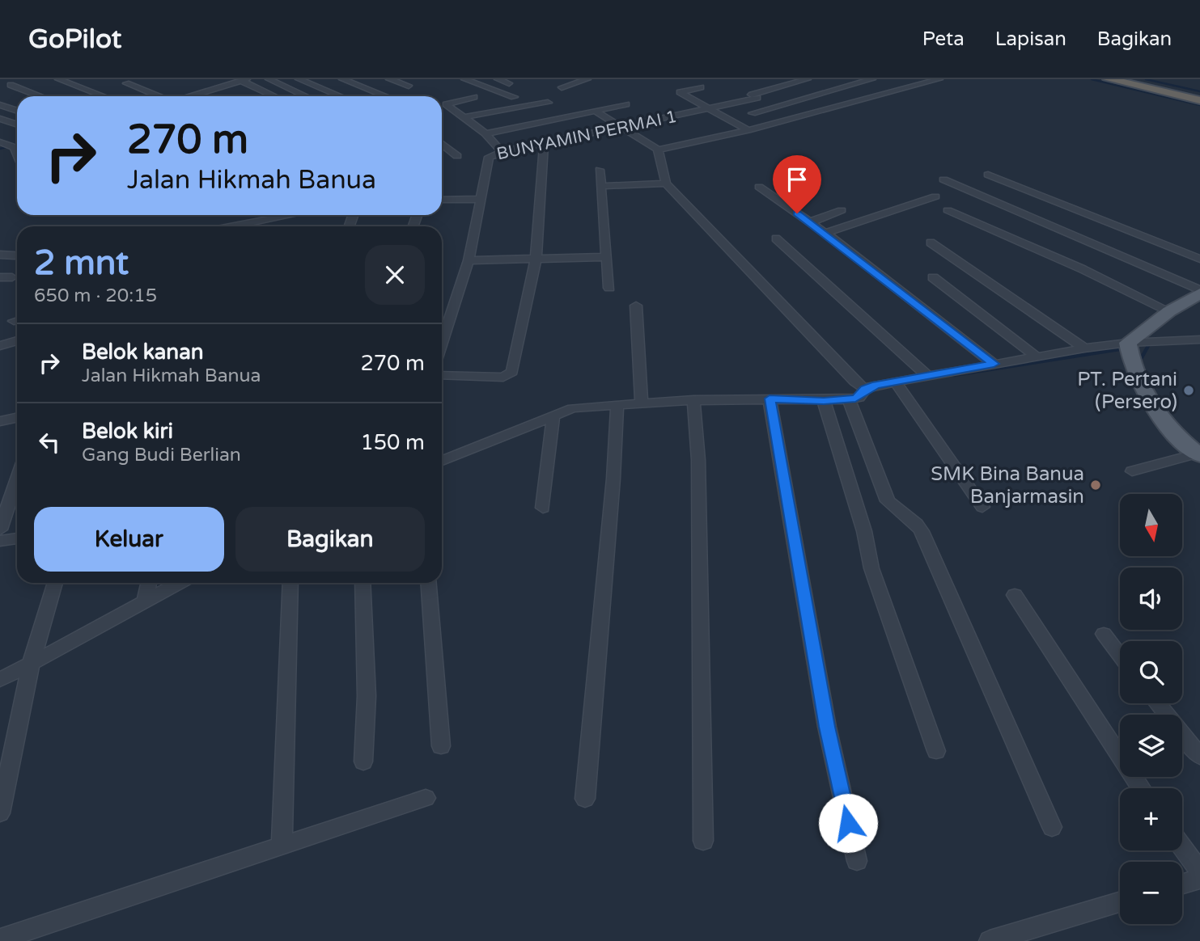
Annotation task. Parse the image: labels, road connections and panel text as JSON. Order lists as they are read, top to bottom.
{
  "streets": {
    "street": ["BUNYAMIN PERMAI 1"]
  },
  "places": ["PT. Pertani (Persero)", "SMK Bina Banua Banjarmasin"],
  "north": "bottom",
  "page": {
    "header": "GoPilot",
    "nav": ["Peta", "Lapisan", "Bagikan"],
    "turn": ["270 m", "Jalan Hikmah Banua"],
    "heading": ["2 mnt", "650 m · 20:15"],
    "list": [
      {
        "name": "Belok kanan",
        "note": "Jalan Hikmah Banua",
        "value": "270 m"
      },
      {
        "name": "Belok kiri",
        "note": "Gang Budi Berlian",
        "value": "150 m"
      }
    ],
    "map_buttons": ["+", "−"],
    "buttons": ["Keluar", "Bagikan"]
  }
}
